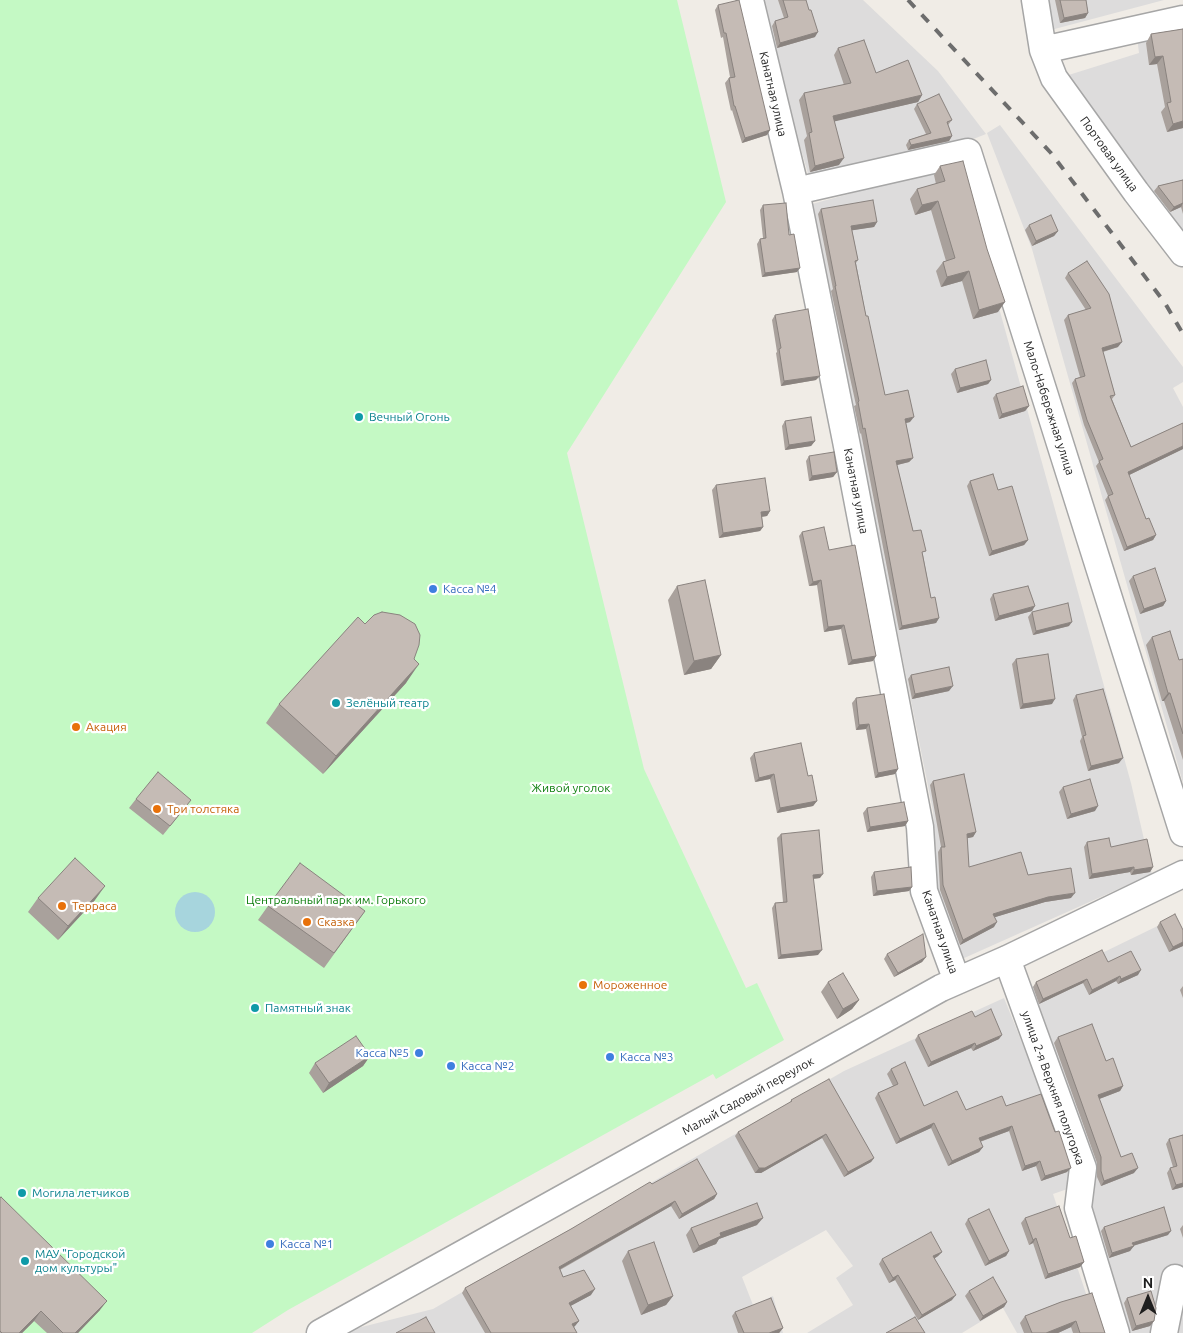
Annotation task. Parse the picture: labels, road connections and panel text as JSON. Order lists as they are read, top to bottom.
{
  "streets": {
    "street": [
      "Канатная улица",
      "Портовая улица",
      "Мало-Набережная улица",
      "улица 2-я Верхняя полугорка",
      "Малый Садовый переулок"
    ]
  },
  "crossings": [
    ["Канатная улица", "Мало-Набережная улица"],
    ["Канатная улица", "Малый Садовый переулок"],
    ["улица 2-я Верхняя полугорка", "Малый Садовый переулок"]
  ],
  "parks": ["Живой уголок", "Центральный парк им. Горького"],
  "places": [
    "Вечный Огонь",
    "Касса №4",
    "Зелёный театр",
    "Акация",
    "Три толстяка",
    "Терраса",
    "Сказка",
    "Мороженное",
    "Памятный знак",
    "Касса №5",
    "Касса №3",
    "Касса №2",
    "Могила летчиков",
    "Касса №1",
    "МАУ \"Городской дом культуры\""
  ],
  "north": "top"
}
